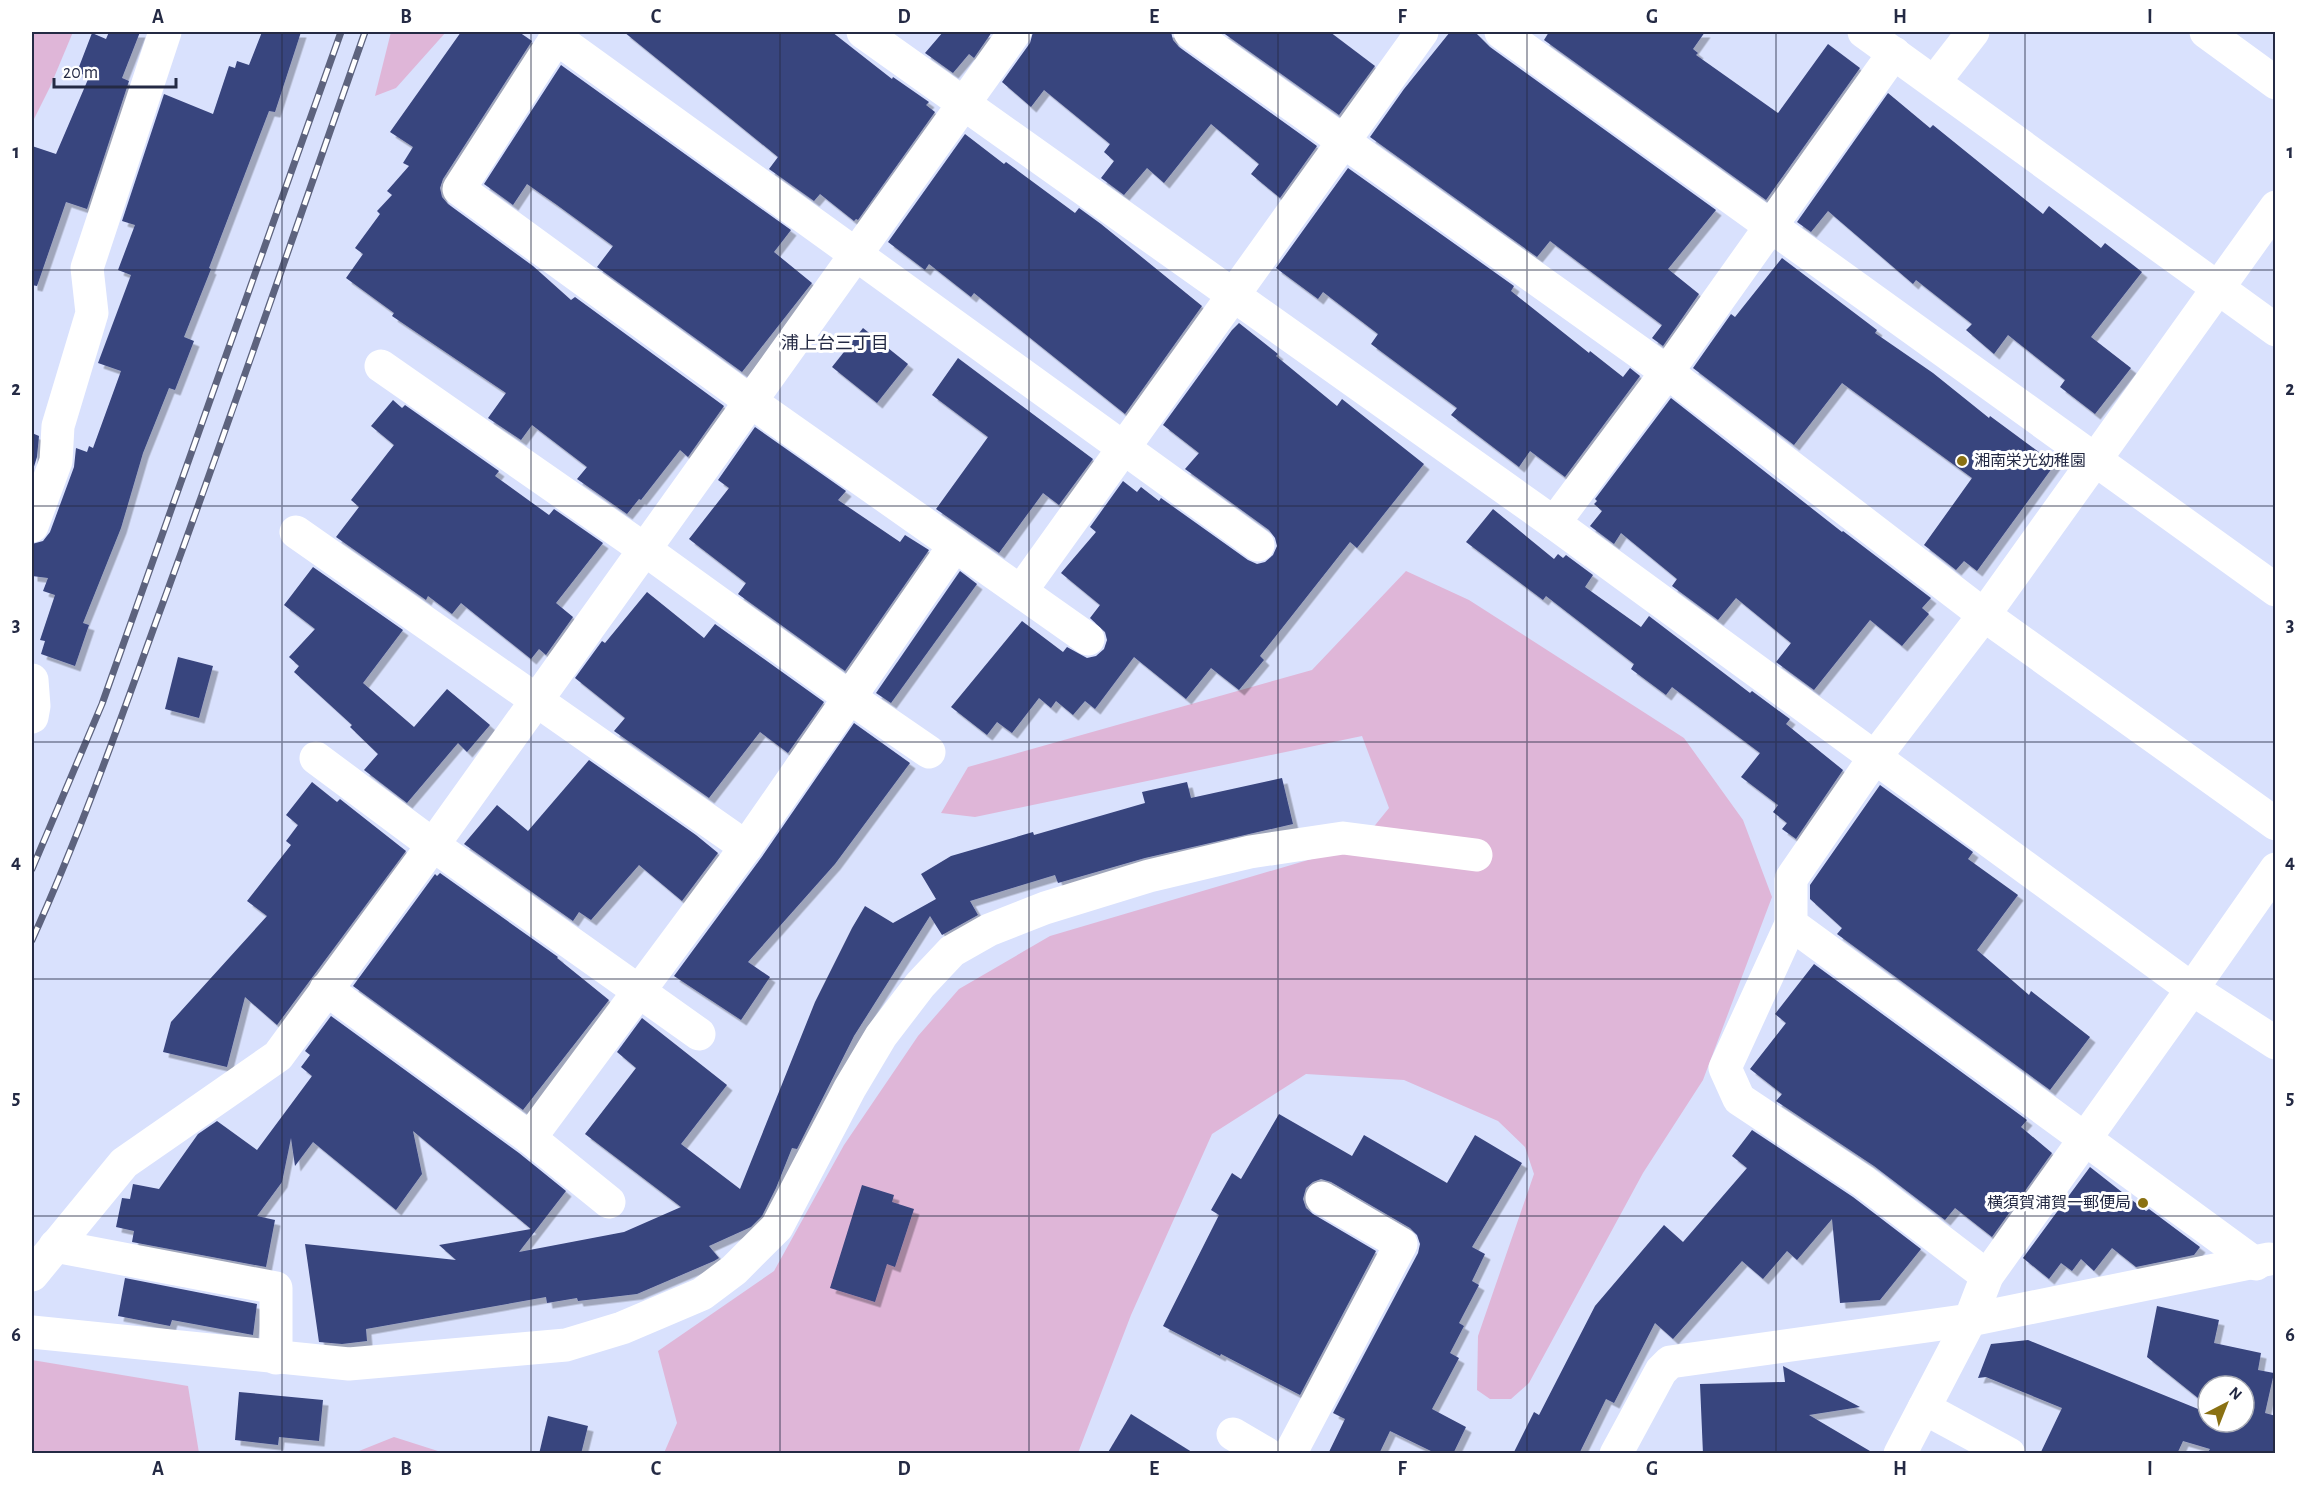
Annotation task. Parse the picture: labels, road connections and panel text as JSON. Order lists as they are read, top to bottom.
{
  "districts": ["浦上台三丁目"],
  "places": ["湘南栄光幼稚園", "横須賀浦賀一郵便局"],
  "scale_bar": "20 m",
  "north": "top right",
  "grid": {
    "columns": [
      "A",
      "B",
      "C",
      "D",
      "E",
      "F",
      "G",
      "H",
      "I"
    ],
    "rows": [
      "1",
      "2",
      "3",
      "4",
      "5",
      "6"
    ]
  }
}
